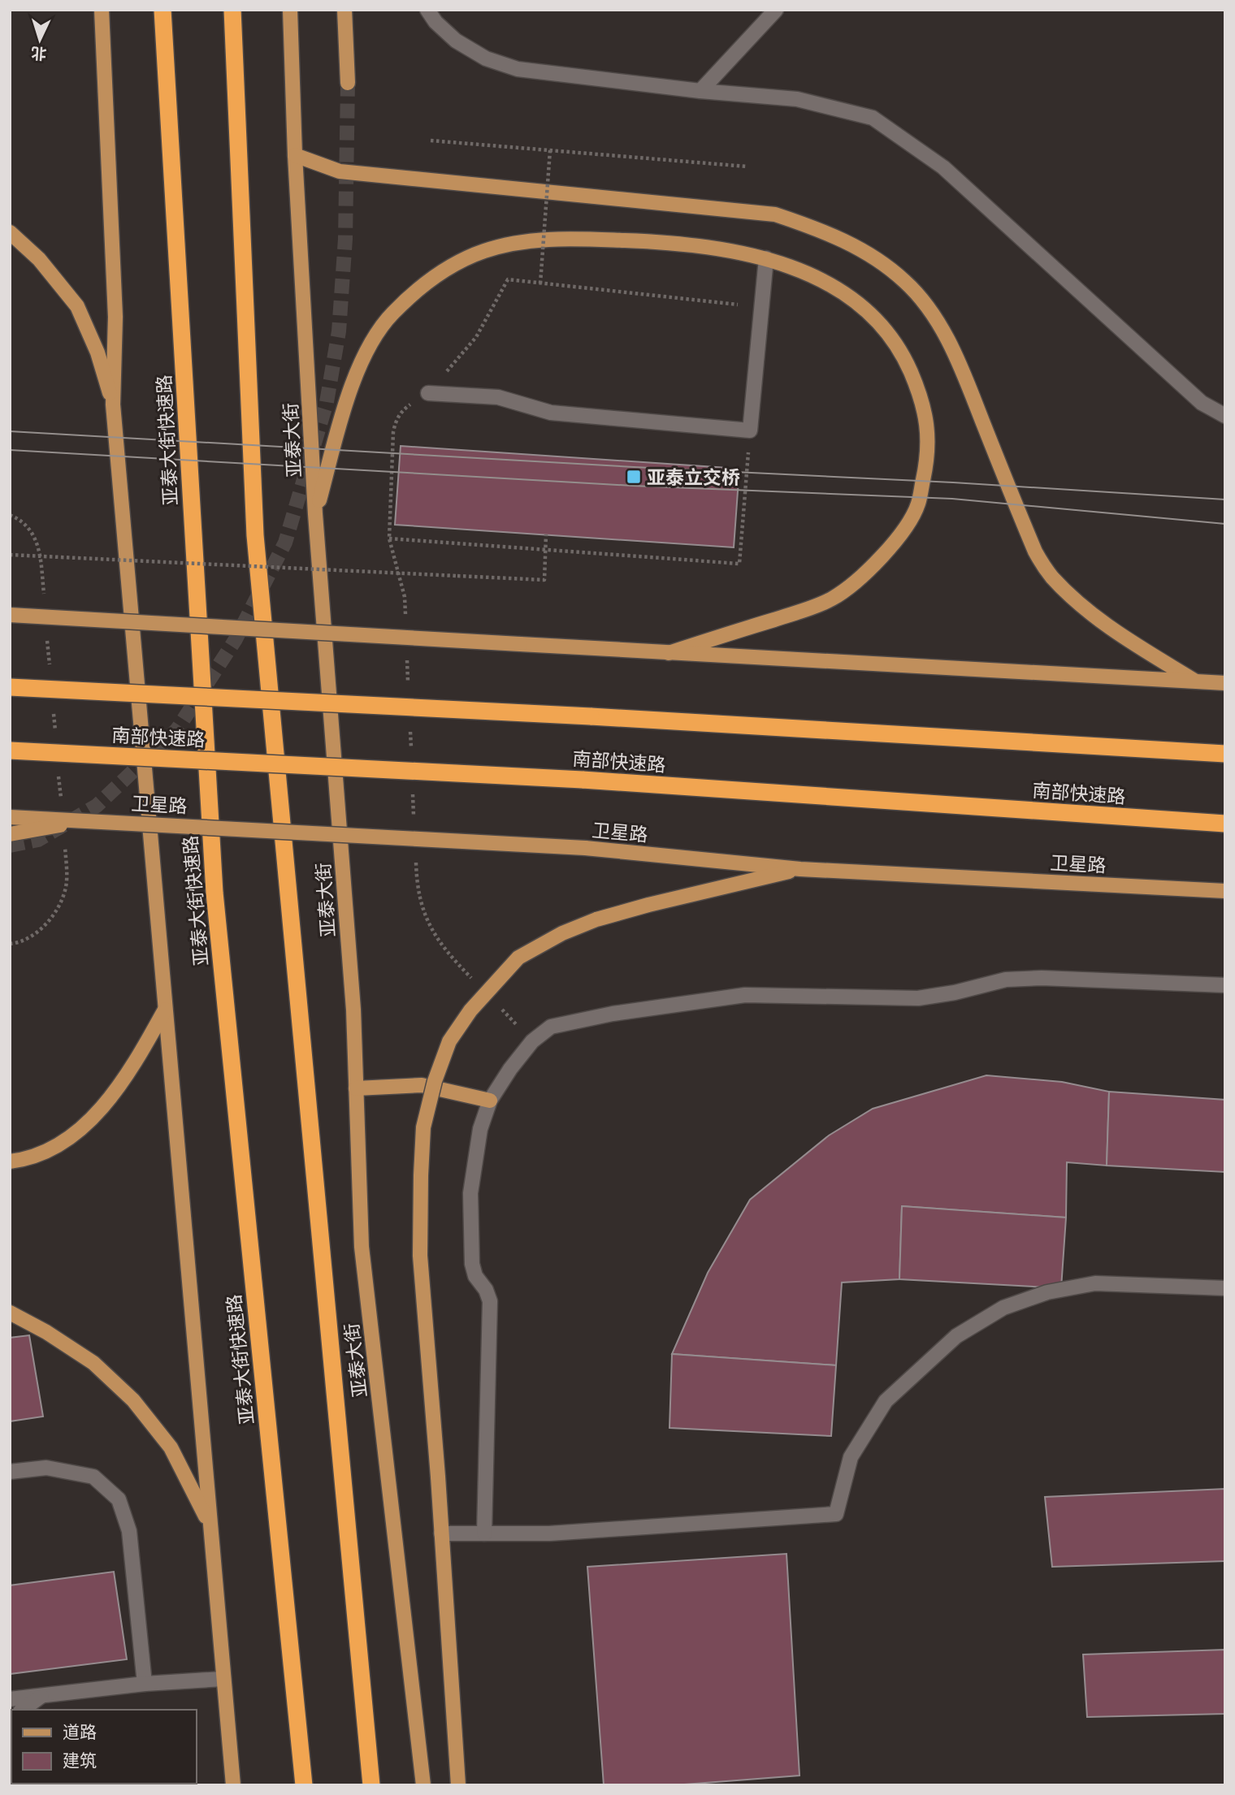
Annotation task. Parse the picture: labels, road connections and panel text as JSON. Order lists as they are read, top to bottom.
{
  "streets": {
    "highway": ["亚泰大街快速路", "南部快速路"],
    "main road": ["亚泰大街", "卫星路"]
  },
  "places": {
    "transit": ["亚泰立交桥"]
  },
  "legend": ["道路", "建筑"],
  "north": "bottom"
}
